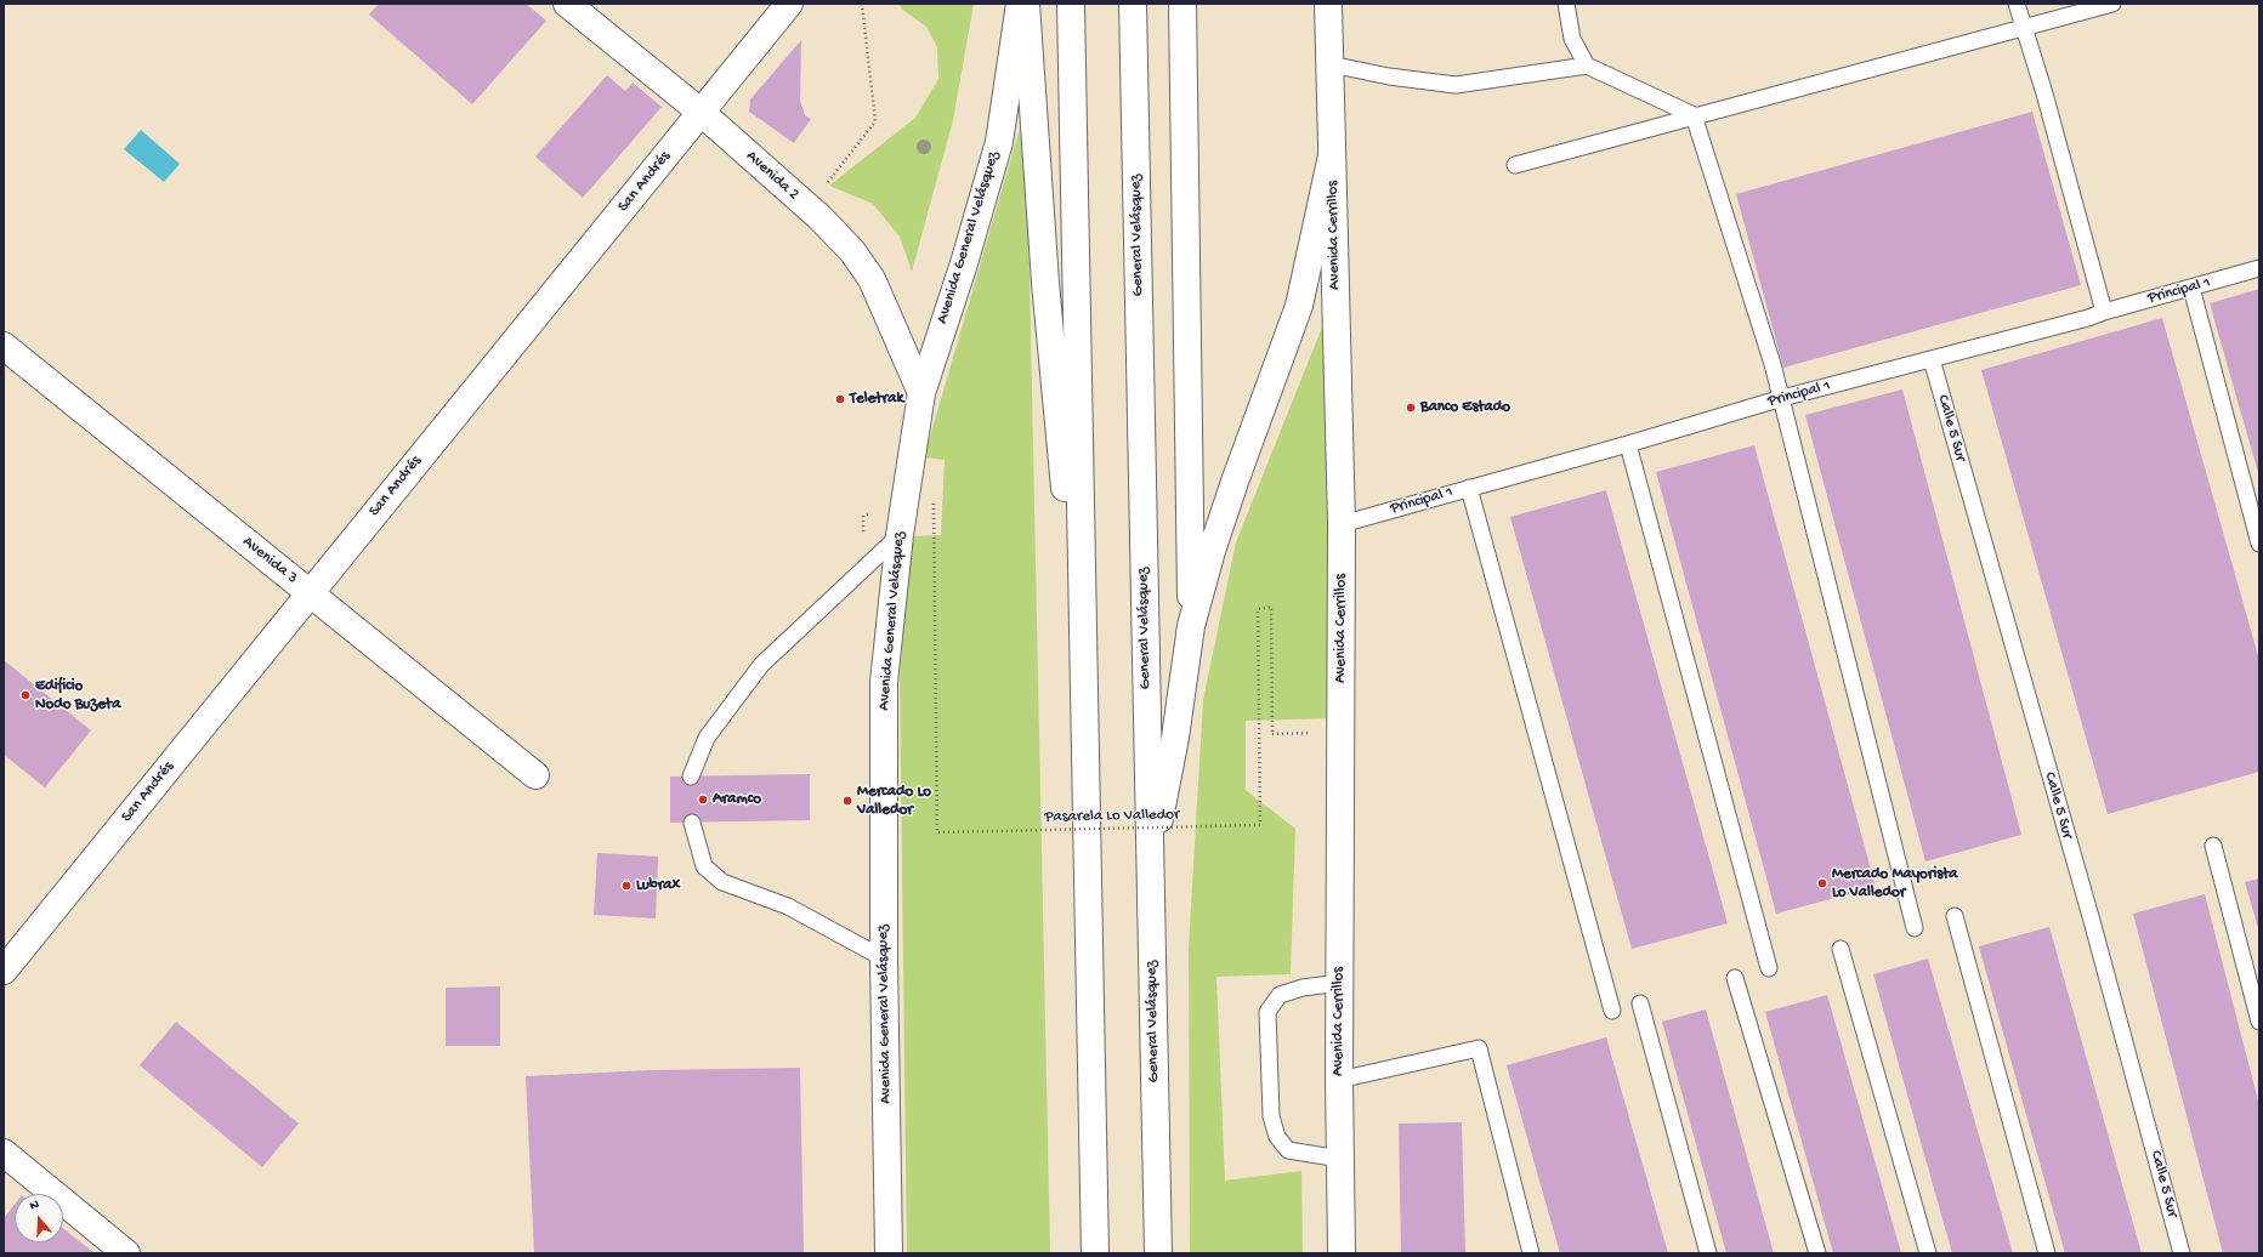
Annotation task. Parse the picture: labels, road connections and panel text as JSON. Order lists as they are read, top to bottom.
{
  "streets": {
    "main road": [
      "Avenida 2",
      "San Andrés",
      "General Velásquez",
      "Avenida Cerrillos",
      "Avenida General Velásquez",
      "Avenida 3"
    ],
    "lane": ["Principal 1", "Calle 5 Sur"],
    "path": ["Pasarela Lo Valledor"]
  },
  "crossings": [
    ["Avenida 2", "San Andrés"],
    ["Avenida 2", "Avenida General Velásquez"],
    ["San Andrés", "Avenida 3"],
    ["Avenida Cerrillos", "Principal 1"],
    ["Principal 1", "Calle 5 Sur"]
  ],
  "places": [
    "Teletrak",
    "Banco Estado",
    "Edificio Nodo Buzeta",
    "Aramco",
    "Mercado Lo Valledor",
    "Mercado Mayorista Lo Valledor",
    "Lubrax"
  ],
  "north": "top"
}
